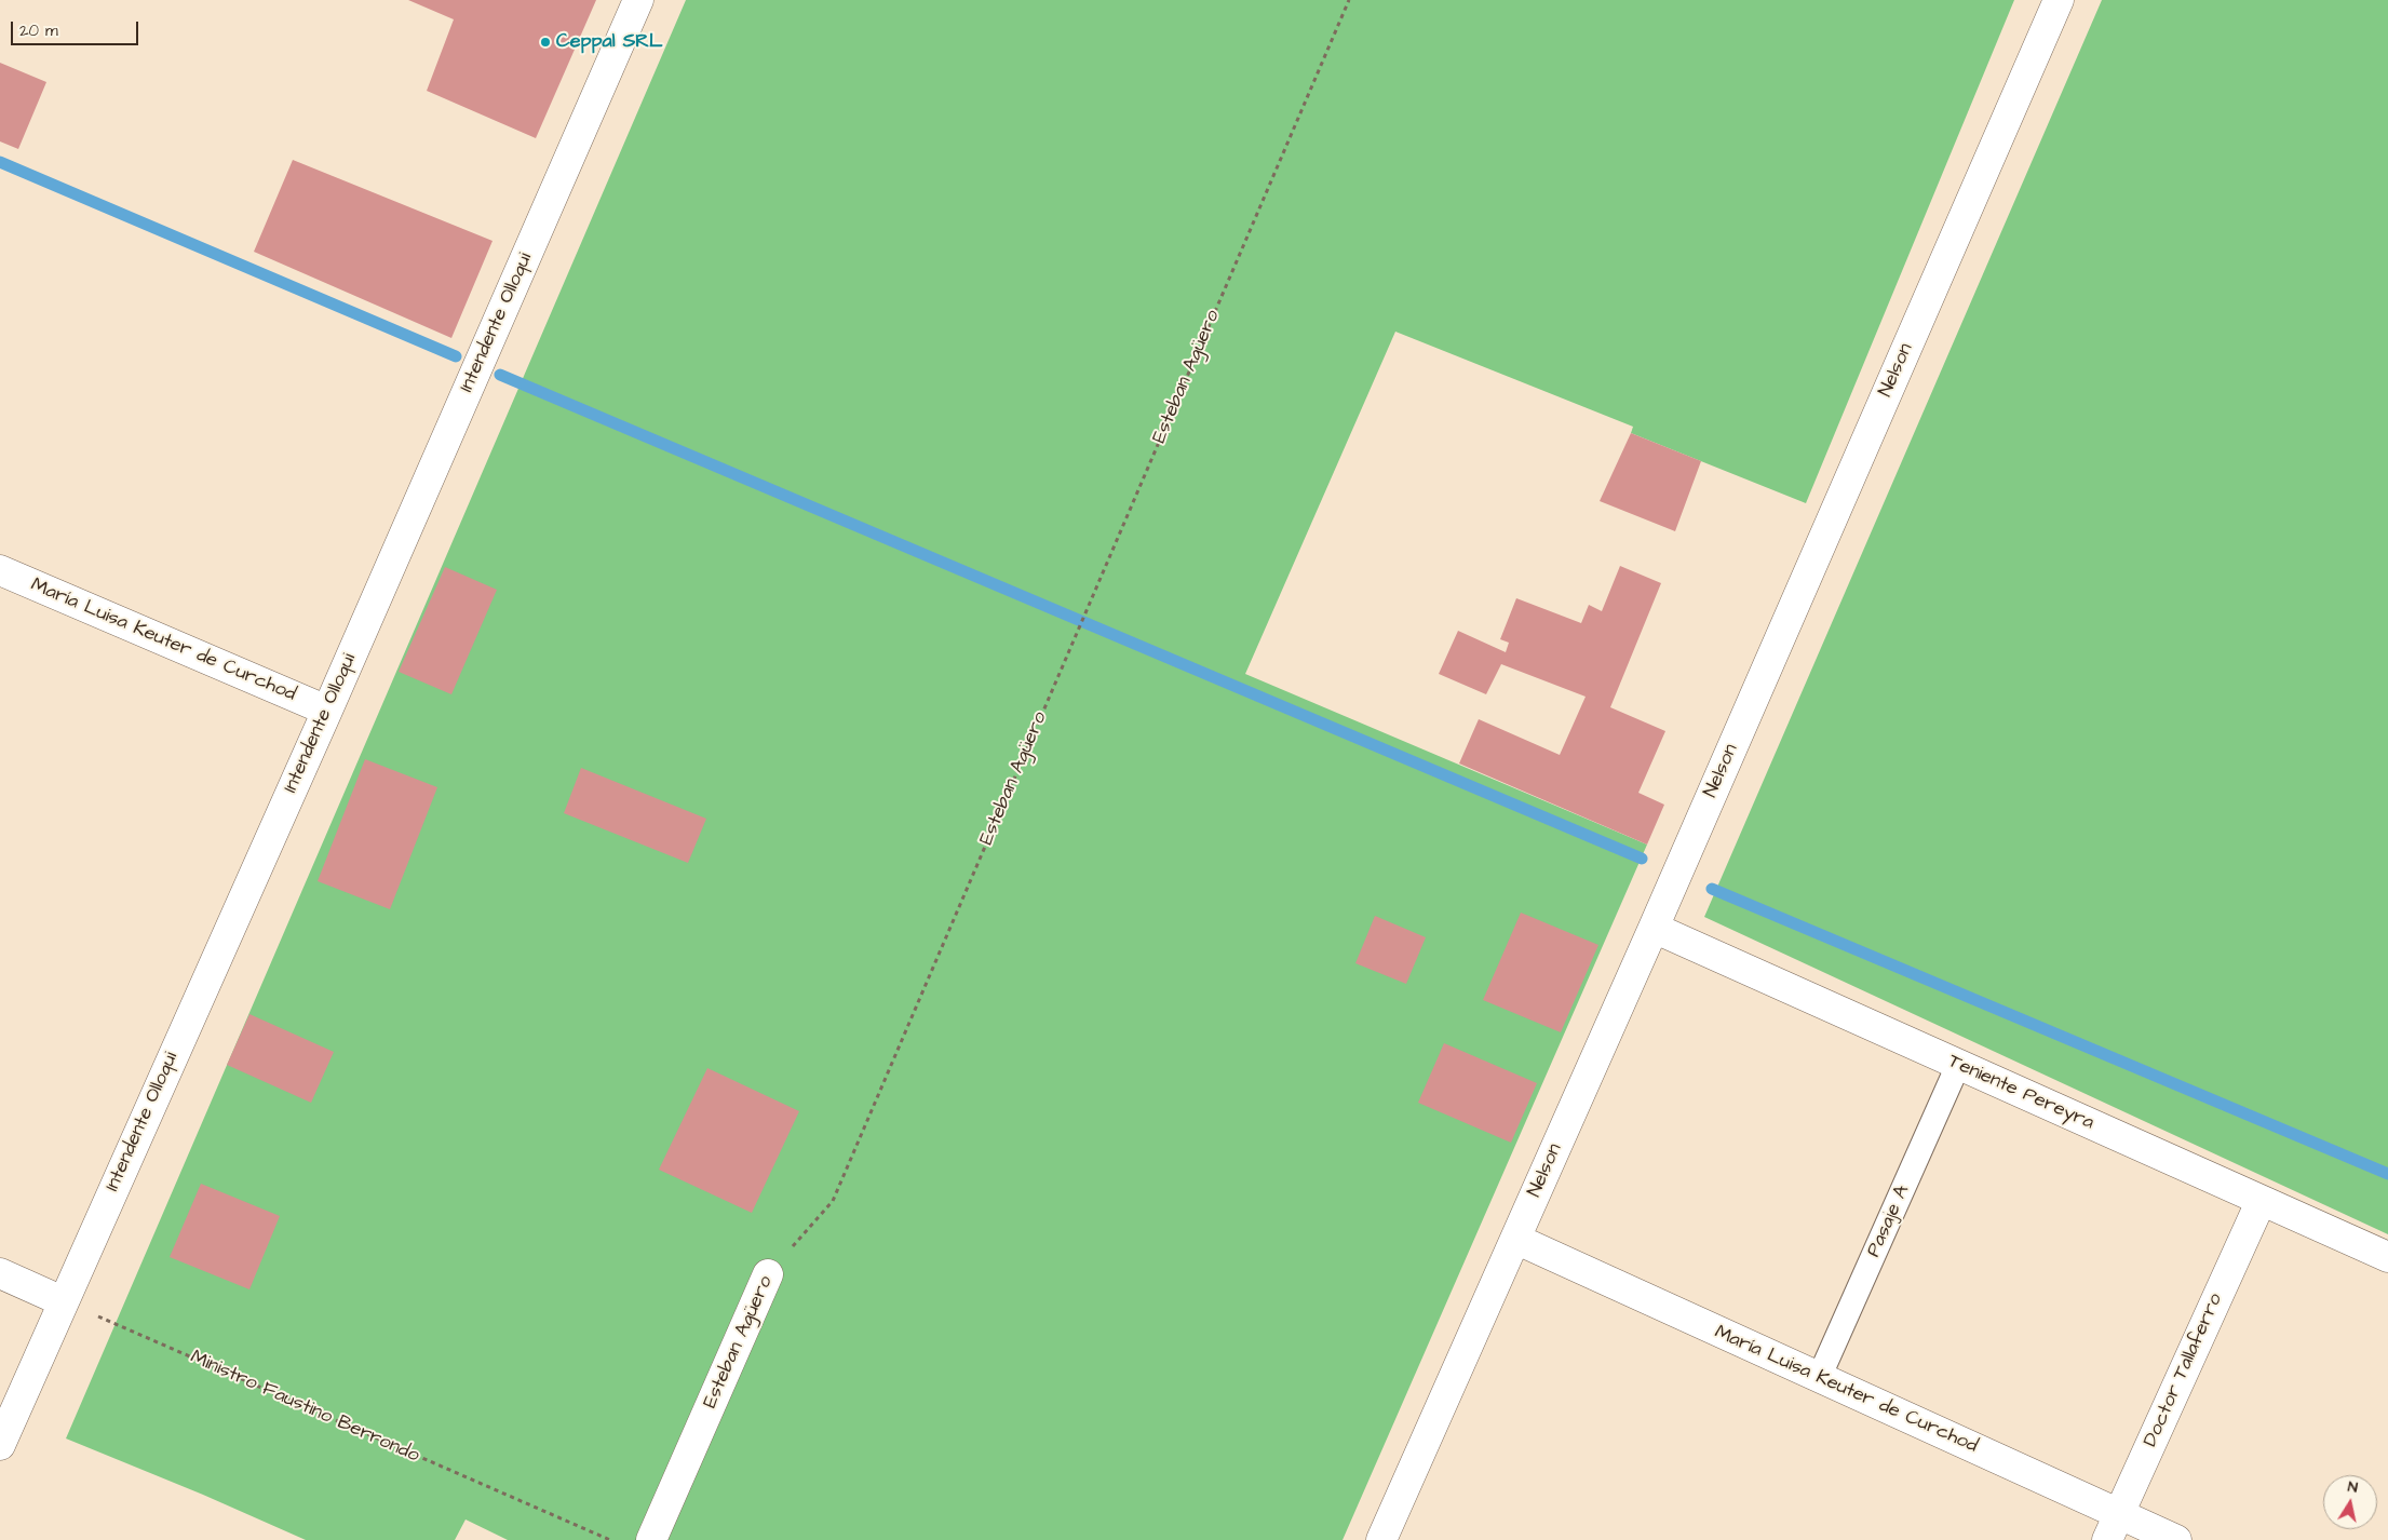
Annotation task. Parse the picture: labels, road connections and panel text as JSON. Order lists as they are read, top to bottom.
{
  "streets": {
    "street": [
      "Intendente Olloqui",
      "Nelson",
      "Esteban Agüero",
      "María Luisa Keuter de Curchod",
      "Teniente Pereyra",
      "Doctor Tallaferro"
    ],
    "lane": ["Pasaje A"],
    "path": ["Ministro Faustino Berrondo"]
  },
  "crossings": [
    ["Intendente Olloqui", "María Luisa Keuter de Curchod"],
    ["Intendente Olloqui", "Ministro Faustino Berrondo"],
    ["Nelson", "María Luisa Keuter de Curchod"],
    ["Nelson", "Teniente Pereyra"],
    ["María Luisa Keuter de Curchod", "Pasaje A"],
    ["María Luisa Keuter de Curchod", "Doctor Tallaferro"],
    ["Teniente Pereyra", "Pasaje A"],
    ["Teniente Pereyra", "Doctor Tallaferro"]
  ],
  "places": ["Ceppal SRL"],
  "scale_bar": "20 m",
  "north": "top"
}
